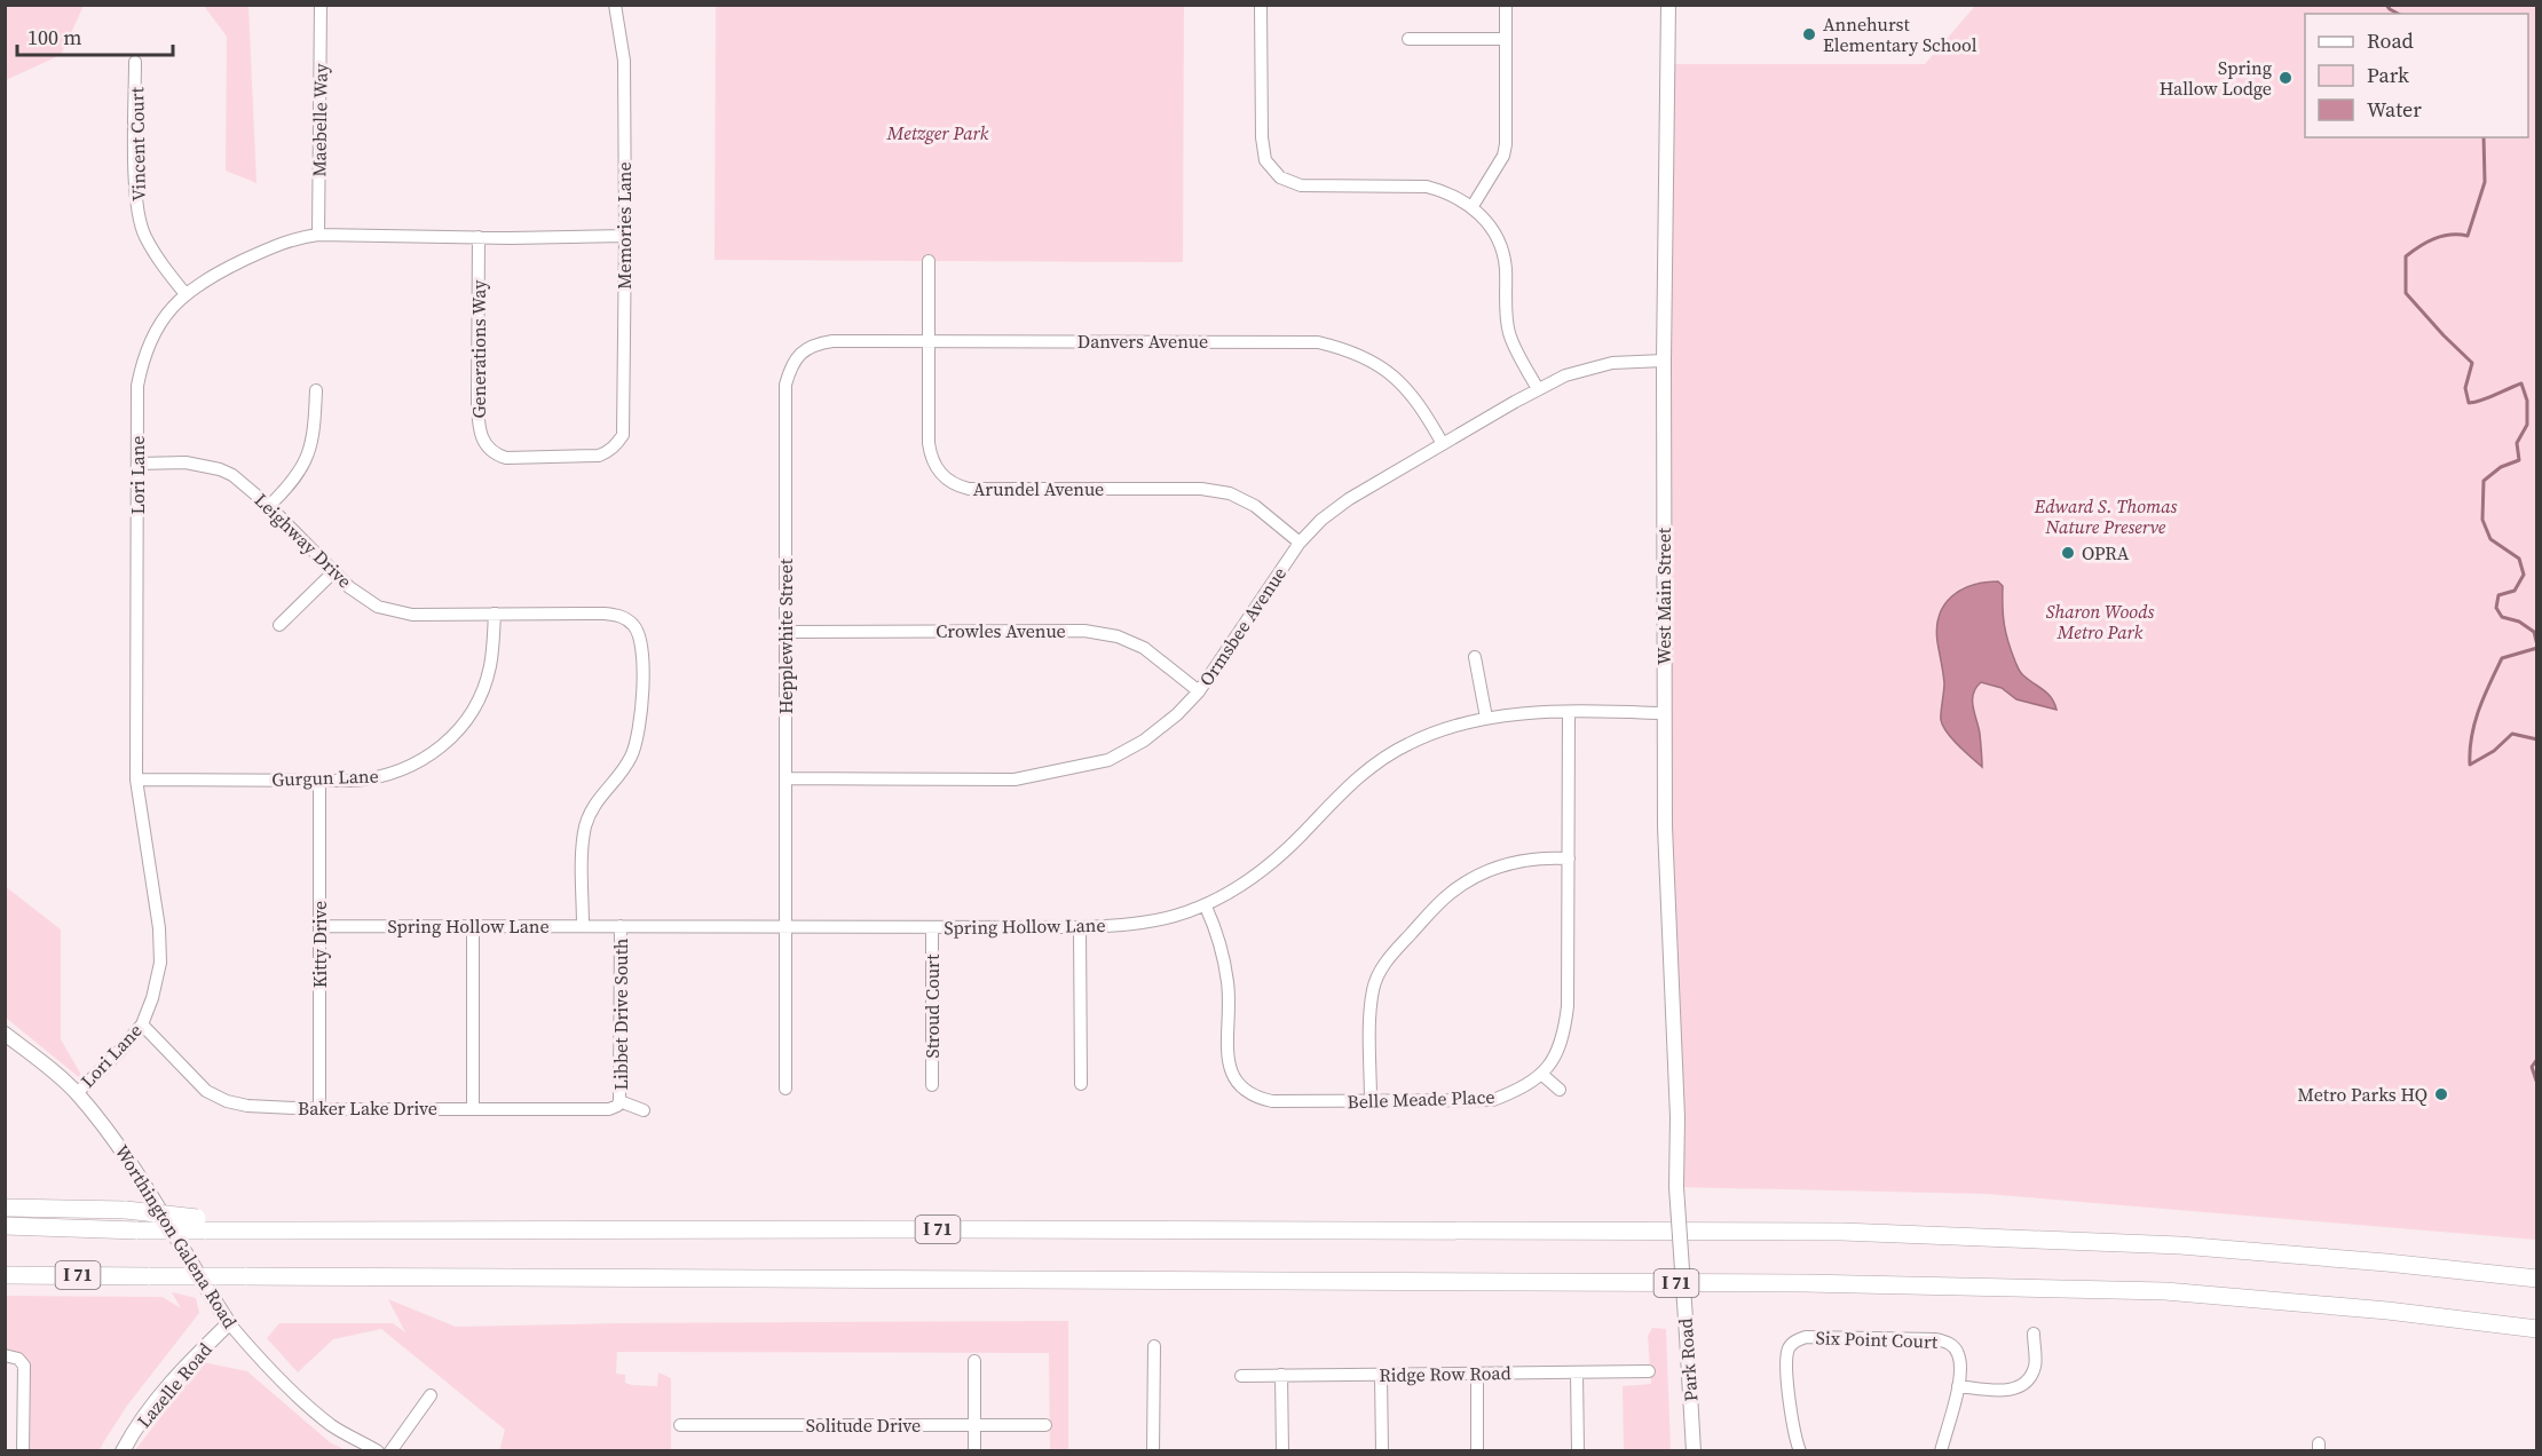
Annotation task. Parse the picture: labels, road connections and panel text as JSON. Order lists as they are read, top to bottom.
{
  "streets": {
    "highway": ["I 71"],
    "main road": [
      "West Main Street",
      "Worthington Galena Road",
      "Park Road",
      "Lazelle Road"
    ],
    "street": [
      "Maebelle Way",
      "Vincent Court",
      "Memories Lane",
      "Danvers Avenue",
      "Generations Way",
      "Lori Lane",
      "Arundel Avenue",
      "Leighway Drive",
      "Ormsbee Avenue",
      "Crowles Avenue",
      "Hepplewhite Street",
      "Gurgun Lane",
      "Spring Hollow Lane",
      "Kitty Drive",
      "Stroud Court",
      "Libbet Drive South",
      "Belle Meade Place",
      "Baker Lake Drive",
      "Six Point Court",
      "Ridge Row Road",
      "Solitude Drive"
    ]
  },
  "crossings": [
    ["Maebelle Way", "Lori Lane"],
    ["Vincent Court", "Lori Lane"],
    ["Memories Lane", "Generations Way"],
    ["Memories Lane", "Lori Lane"],
    ["Danvers Avenue", "Arundel Avenue"],
    ["Danvers Avenue", "Ormsbee Avenue"],
    ["Danvers Avenue", "Hepplewhite Street"],
    ["Generations Way", "Lori Lane"],
    ["Lori Lane", "Leighway Drive"],
    ["Lori Lane", "Gurgun Lane"],
    ["Lori Lane", "Baker Lake Drive"],
    ["Lori Lane", "Worthington Galena Road"],
    ["Arundel Avenue", "Ormsbee Avenue"],
    ["Leighway Drive", "Gurgun Lane"],
    ["Leighway Drive", "Spring Hollow Lane"],
    ["West Main Street", "Ormsbee Avenue"],
    ["West Main Street", "Spring Hollow Lane"],
    ["West Main Street", "Park Road"],
    ["Ormsbee Avenue", "Crowles Avenue"],
    ["Ormsbee Avenue", "Hepplewhite Street"],
    ["Crowles Avenue", "Hepplewhite Street"],
    ["Hepplewhite Street", "Spring Hollow Lane"],
    ["Gurgun Lane", "Kitty Drive"],
    ["Spring Hollow Lane", "Kitty Drive"],
    ["Spring Hollow Lane", "Stroud Court"],
    ["Spring Hollow Lane", "Libbet Drive South"],
    ["Spring Hollow Lane", "Belle Meade Place"],
    ["Kitty Drive", "Baker Lake Drive"],
    ["Libbet Drive South", "Baker Lake Drive"],
    ["Worthington Galena Road", "Lazelle Road"]
  ],
  "parks": ["Metzger Park", "Edward S. Thomas Nature Preserve", "Sharon Woods Metro Park"],
  "places": [
    "Annehurst Elementary School",
    "Spring Hallow Lodge",
    "OPRA",
    "Metro Parks HQ"
  ],
  "legend": ["Road", "Park", "Water"],
  "scale_bar": "100 m"
}
